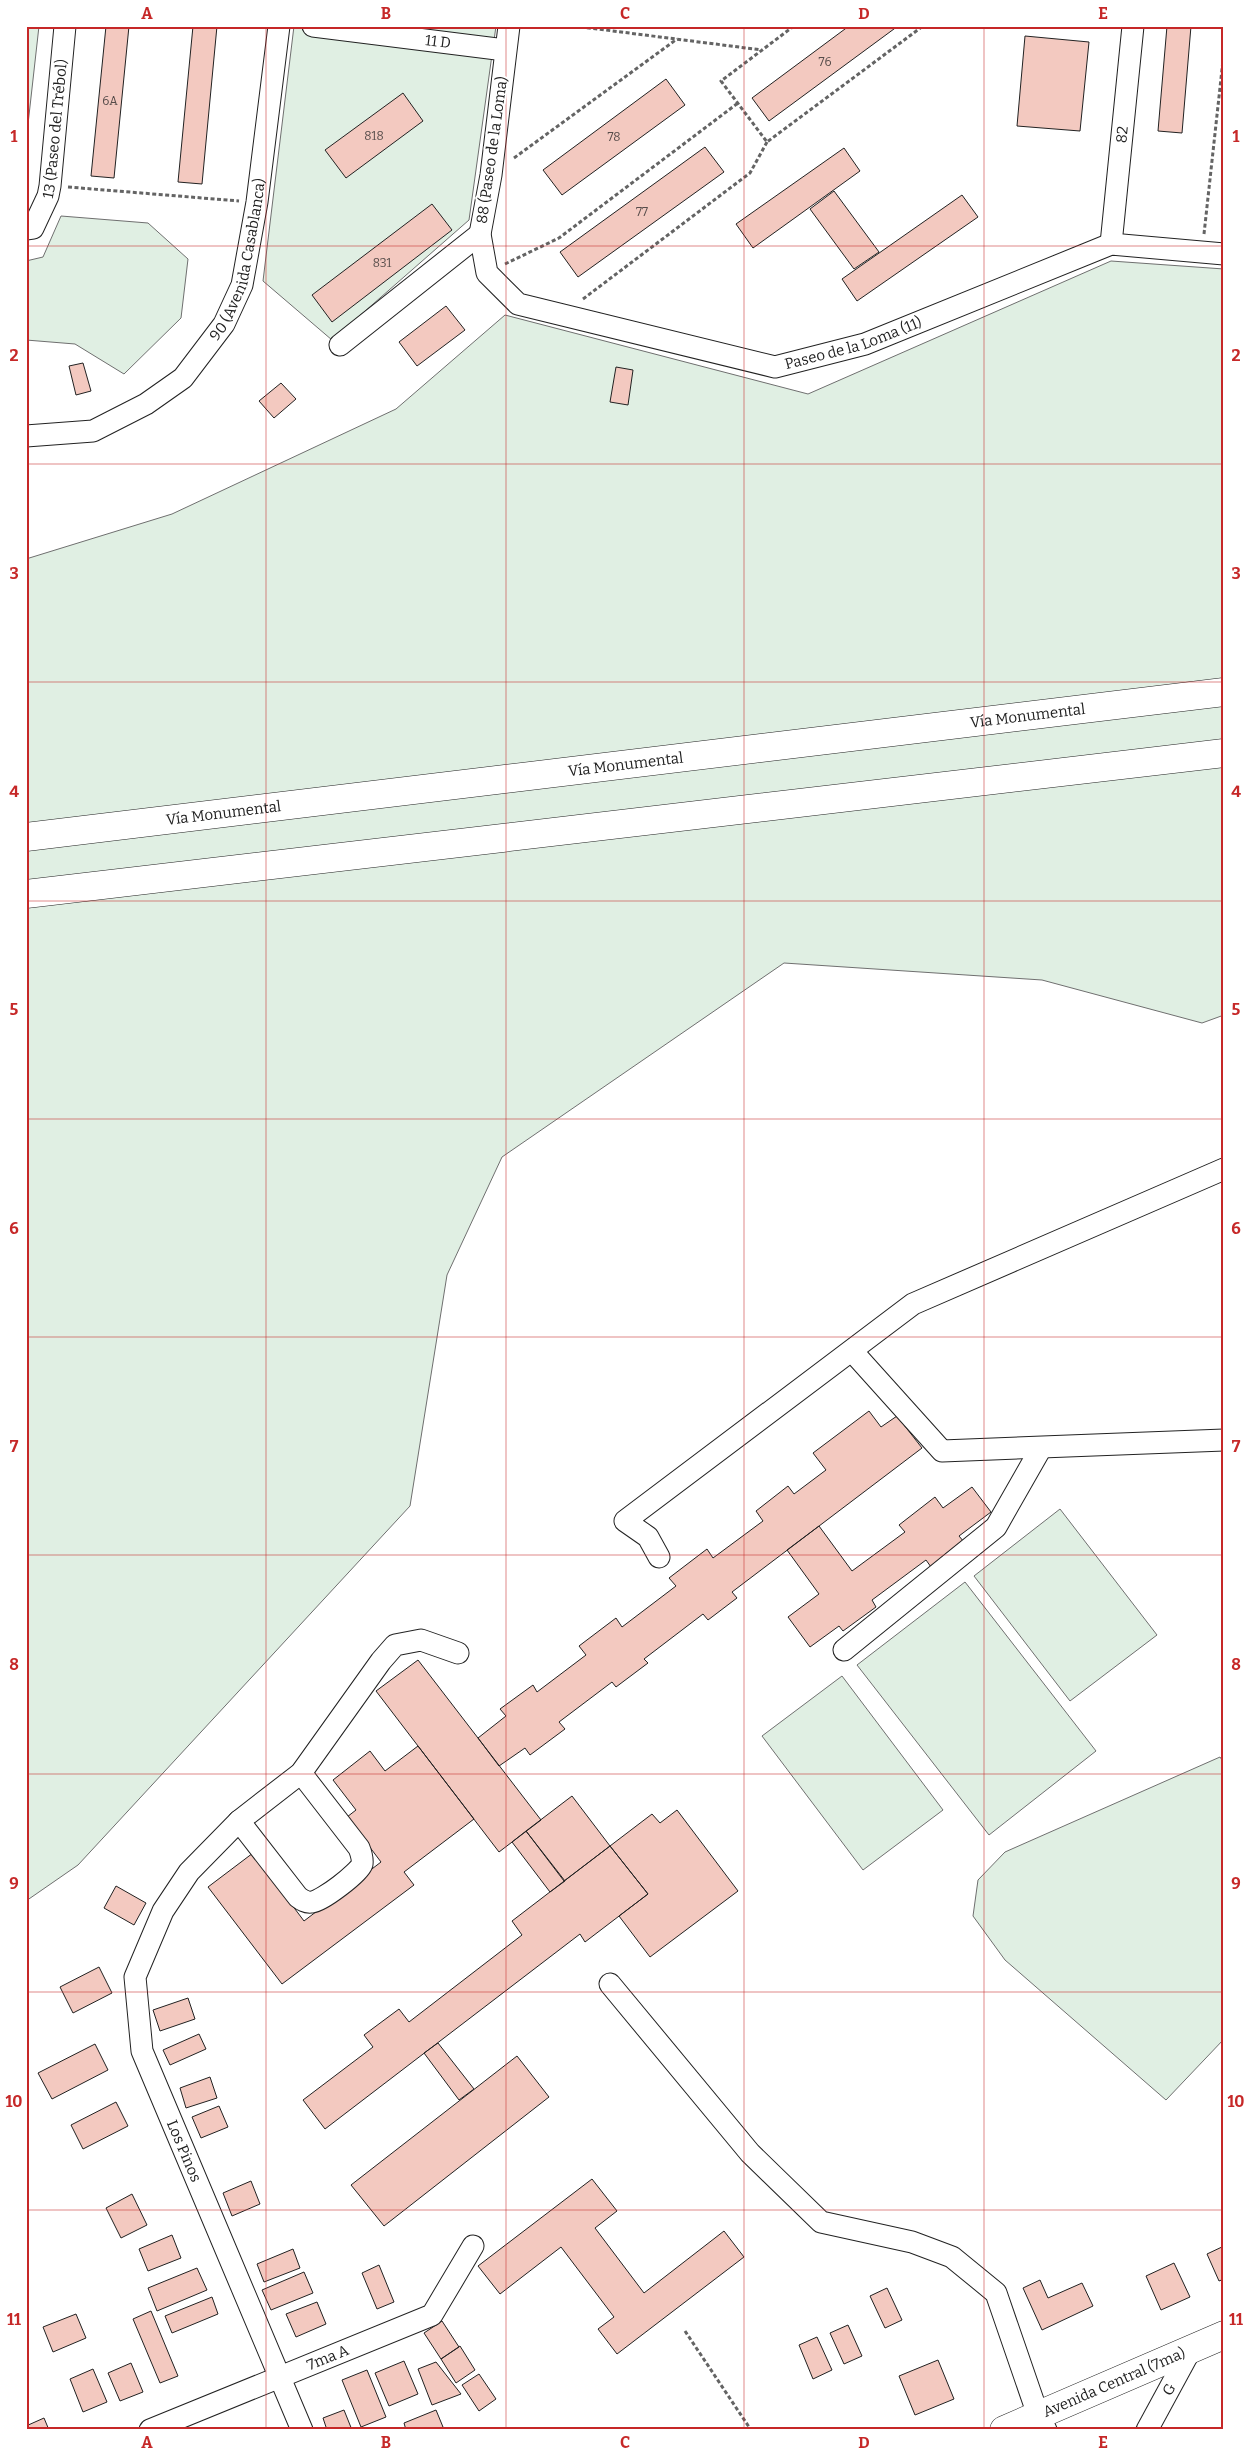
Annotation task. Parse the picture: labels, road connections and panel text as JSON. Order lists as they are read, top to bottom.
{
  "streets": {
    "main road": ["Vía Monumental", "Avenida Central (7ma)"],
    "street": [
      "11 D",
      "13 (Paseo del Trébol)",
      "82",
      "88 (Paseo de la Loma)",
      "90 (Avenida Casablanca)",
      "Paseo de la Loma (11)",
      "Los Pinos",
      "7ma A",
      "G"
    ]
  },
  "crossings": [
    ["11 D", "88 (Paseo de la Loma)"],
    ["82", "Paseo de la Loma (11)"],
    ["88 (Paseo de la Loma)", "Paseo de la Loma (11)"],
    ["Los Pinos", "7ma A"],
    ["Avenida Central (7ma)", "G"]
  ],
  "house_numbers": [
    "76",
    "6A",
    "818",
    "78",
    "77",
    "831"
  ],
  "grid": {
    "columns": [
      "A",
      "B",
      "C",
      "D",
      "E"
    ],
    "rows": [
      "1",
      "2",
      "3",
      "4",
      "5",
      "6",
      "7",
      "8",
      "9",
      "10",
      "11"
    ]
  }
}
